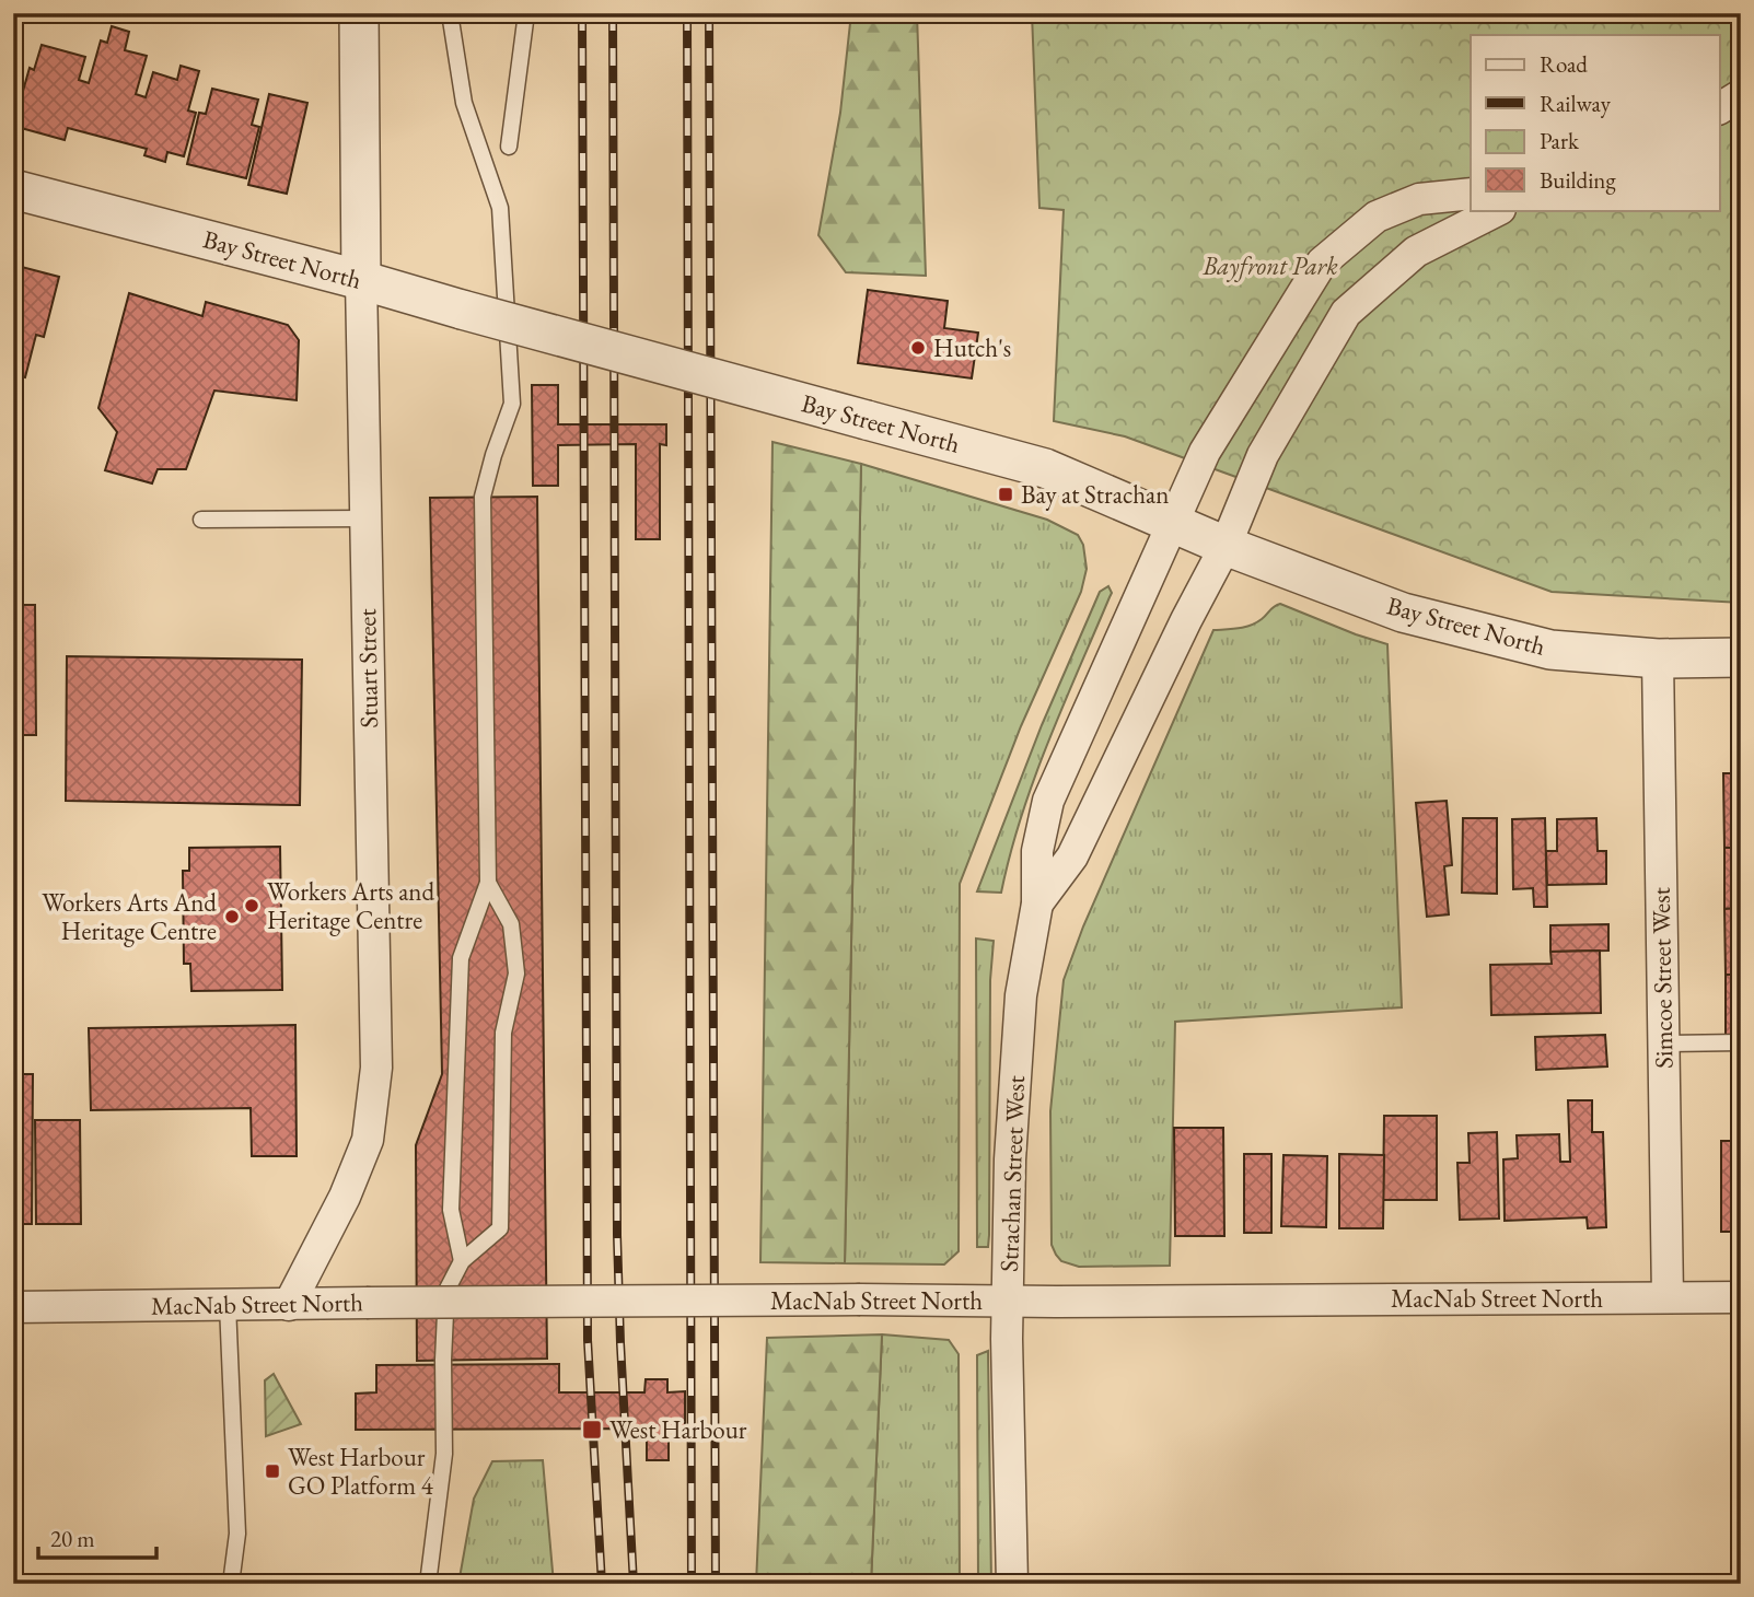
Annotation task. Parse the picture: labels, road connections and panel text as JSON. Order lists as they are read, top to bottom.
{
  "streets": {
    "street": [
      "Bay Street North",
      "Stuart Street",
      "Simcoe Street West",
      "Strachan Street West",
      "MacNab Street North"
    ]
  },
  "crossings": [
    ["Bay Street North", "Stuart Street"],
    ["Bay Street North", "Simcoe Street West"],
    ["Bay Street North", "Strachan Street West"],
    ["Stuart Street", "MacNab Street North"],
    ["Simcoe Street West", "MacNab Street North"],
    ["Strachan Street West", "MacNab Street North"]
  ],
  "parks": ["Bayfront Park"],
  "places": {
    "other": ["Hutch's", "Workers Arts and Heritage Centre", "Workers Arts And Heritage Centre"],
    "transit": ["Bay at Strachan", "West Harbour", "West Harbour GO Platform 4"]
  },
  "legend": [
    "Road",
    "Railway",
    "Park",
    "Building"
  ],
  "scale_bar": "20 m"
}
